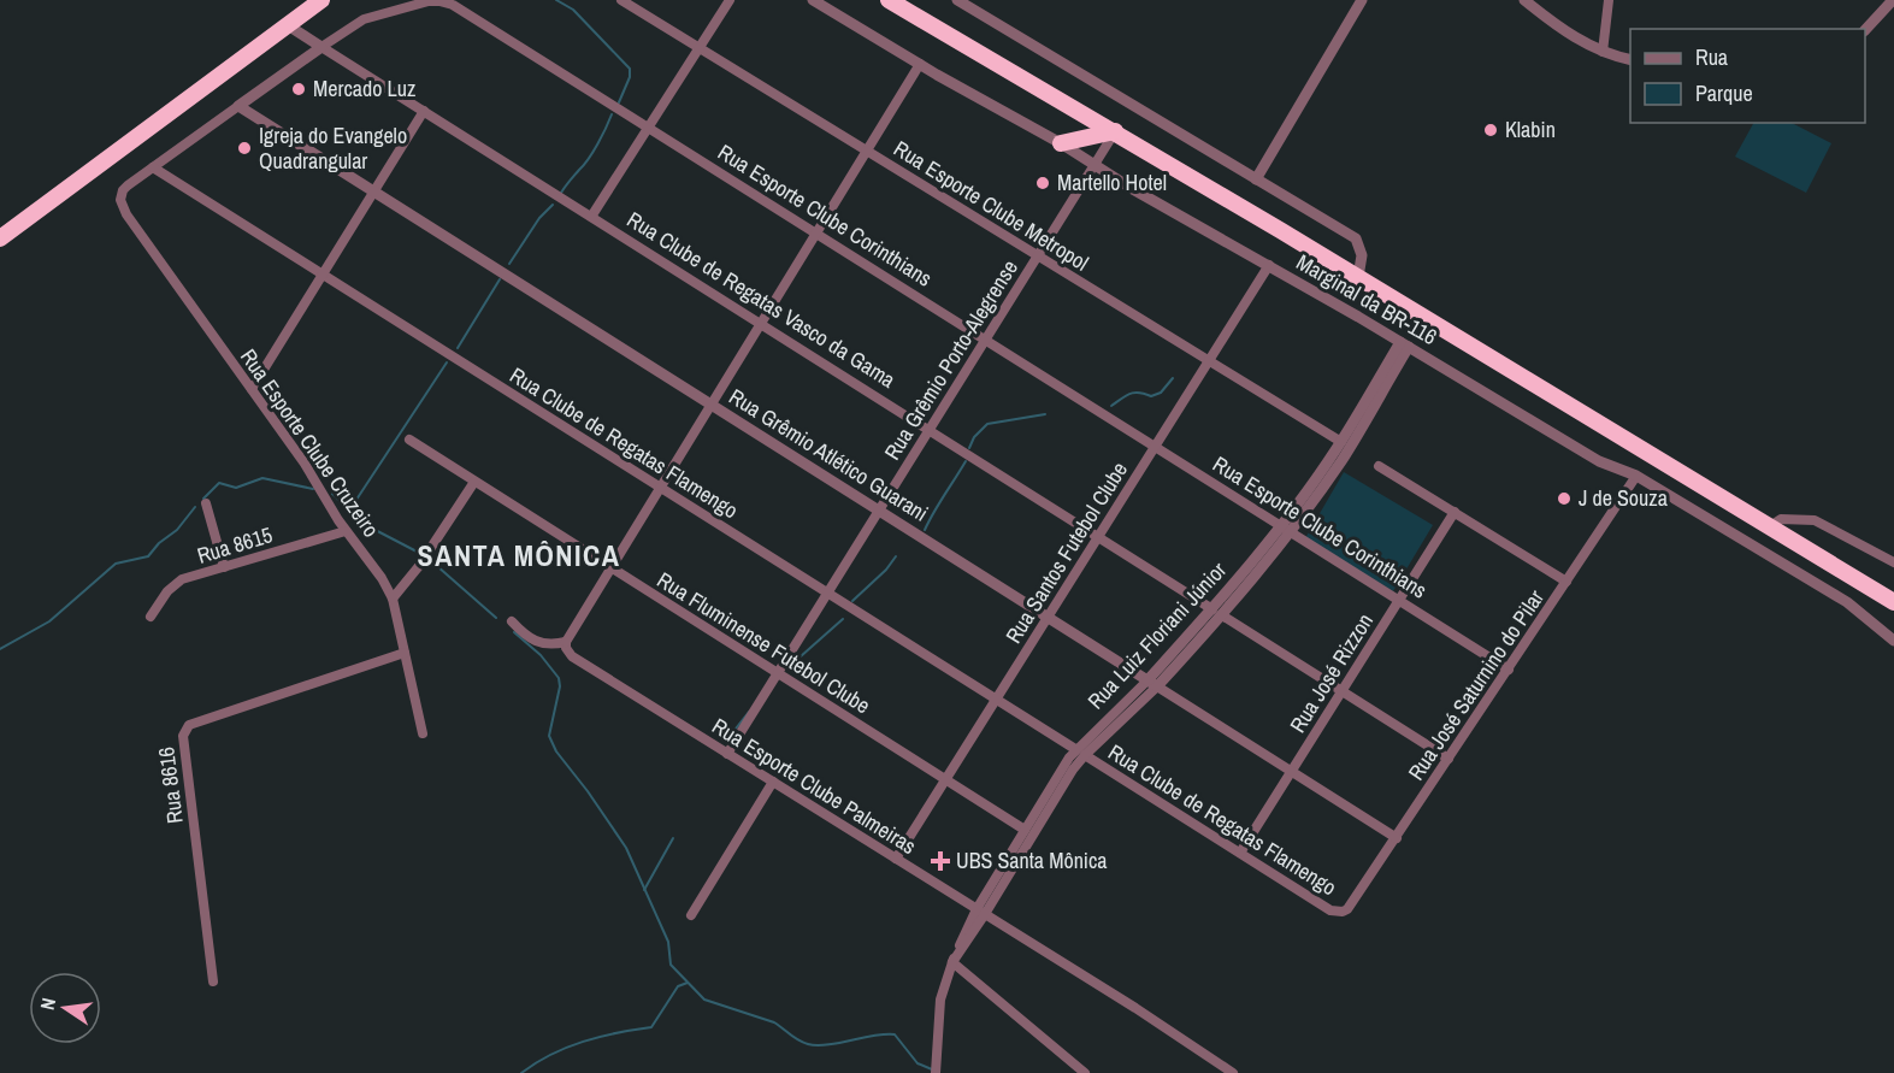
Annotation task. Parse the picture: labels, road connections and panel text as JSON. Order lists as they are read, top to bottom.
{
  "streets": {
    "street": [
      "Rua Esporte Clube Metropol",
      "Rua Esporte Clube Corinthians",
      "Rua Clube de Regatas Vasco da Gama",
      "Marginal da BR-116",
      "Rua Grêmio Porto-Alegrense",
      "Rua Esporte Clube Cruzeiro",
      "Rua Clube de Regatas Flamengo",
      "Rua Grêmio Atlético Guarani",
      "Rua 8615",
      "Rua Santos Futebol Clube",
      "Rua Luiz Floriani Júnior",
      "Rua Fluminense Futebol Clube",
      "Rua José Rizzon",
      "Rua José Saturnino do Pilar",
      "Rua 8616",
      "Rua Esporte Clube Palmeiras"
    ]
  },
  "crossings": [
    ["Rua Esporte Clube Metropol", "Rua Grêmio Porto-Alegrense"],
    ["Rua Esporte Clube Metropol", "Rua Santos Futebol Clube"],
    ["Rua Esporte Clube Metropol", "Rua Luiz Floriani Júnior"],
    ["Rua Esporte Clube Corinthians", "Rua Clube de Regatas Vasco da Gama"],
    ["Rua Esporte Clube Corinthians", "Rua Grêmio Porto-Alegrense"],
    ["Rua Esporte Clube Corinthians", "Rua Esporte Clube Cruzeiro"],
    ["Rua Esporte Clube Corinthians", "Rua Clube de Regatas Flamengo"],
    ["Rua Esporte Clube Corinthians", "Rua Grêmio Atlético Guarani"],
    ["Rua Esporte Clube Corinthians", "Rua Santos Futebol Clube"],
    ["Rua Esporte Clube Corinthians", "Rua Luiz Floriani Júnior"],
    ["Rua Esporte Clube Corinthians", "Rua José Rizzon"],
    ["Rua Esporte Clube Corinthians", "Rua José Saturnino do Pilar"],
    ["Rua Clube de Regatas Vasco da Gama", "Rua Grêmio Porto-Alegrense"],
    ["Rua Clube de Regatas Vasco da Gama", "Rua Santos Futebol Clube"],
    ["Rua Clube de Regatas Vasco da Gama", "Rua Luiz Floriani Júnior"],
    ["Rua Clube de Regatas Vasco da Gama", "Rua José Rizzon"],
    ["Rua Clube de Regatas Vasco da Gama", "Rua José Saturnino do Pilar"],
    ["Marginal da BR-116", "Rua Grêmio Porto-Alegrense"],
    ["Marginal da BR-116", "Rua Santos Futebol Clube"],
    ["Marginal da BR-116", "Rua Luiz Floriani Júnior"],
    ["Marginal da BR-116", "Rua José Saturnino do Pilar"],
    ["Rua Grêmio Porto-Alegrense", "Rua Clube de Regatas Flamengo"],
    ["Rua Grêmio Porto-Alegrense", "Rua Grêmio Atlético Guarani"],
    ["Rua Grêmio Porto-Alegrense", "Rua Fluminense Futebol Clube"],
    ["Rua Grêmio Porto-Alegrense", "Rua Esporte Clube Palmeiras"],
    ["Rua Esporte Clube Cruzeiro", "Rua 8615"],
    ["Rua Esporte Clube Cruzeiro", "Rua 8616"],
    ["Rua Clube de Regatas Flamengo", "Rua Santos Futebol Clube"],
    ["Rua Clube de Regatas Flamengo", "Rua Luiz Floriani Júnior"],
    ["Rua Clube de Regatas Flamengo", "Rua José Rizzon"],
    ["Rua Clube de Regatas Flamengo", "Rua José Saturnino do Pilar"],
    ["Rua Grêmio Atlético Guarani", "Rua Santos Futebol Clube"],
    ["Rua Grêmio Atlético Guarani", "Rua Luiz Floriani Júnior"],
    ["Rua Grêmio Atlético Guarani", "Rua José Rizzon"],
    ["Rua Grêmio Atlético Guarani", "Rua José Saturnino do Pilar"],
    ["Rua Santos Futebol Clube", "Rua Fluminense Futebol Clube"],
    ["Rua Santos Futebol Clube", "Rua Esporte Clube Palmeiras"],
    ["Rua Luiz Floriani Júnior", "Rua Fluminense Futebol Clube"],
    ["Rua Luiz Floriani Júnior", "Rua Esporte Clube Palmeiras"]
  ],
  "districts": ["SANTA MÔNICA"],
  "places": {
    "other": [
      "Mercado Luz",
      "Klabin",
      "Igreja do Evangelo Quadrangular",
      "Martello Hotel",
      "J de Souza"
    ],
    "health": ["UBS Santa Mônica"]
  },
  "legend": ["Rua", "Parque"],
  "north": "left"
}
